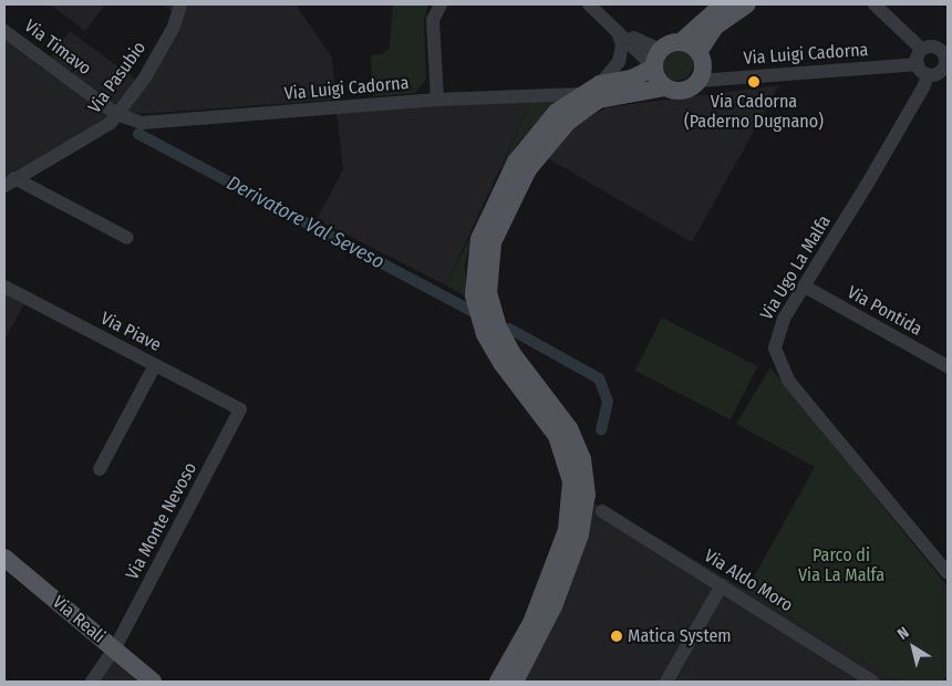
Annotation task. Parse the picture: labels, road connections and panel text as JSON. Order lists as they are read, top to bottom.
{
  "streets": {
    "main road": ["Via Reali"],
    "street": [
      "Via Timavo",
      "Via Luigi Cadorna",
      "Via Pasubio",
      "Via Ugo La Malfa",
      "Via Pontida",
      "Via Piave",
      "Via Monte Nevoso",
      "Via Aldo Moro"
    ]
  },
  "crossings": [
    ["Via Timavo", "Via Luigi Cadorna"],
    ["Via Timavo", "Via Pasubio"],
    ["Via Luigi Cadorna", "Via Pasubio"],
    ["Via Luigi Cadorna", "Via Ugo La Malfa"],
    ["Via Ugo La Malfa", "Via Pontida"],
    ["Via Piave", "Via Monte Nevoso"],
    ["Via Monte Nevoso", "Via Reali"]
  ],
  "water": ["Derivatore Val Seveso"],
  "parks": ["Parco di Via La Malfa"],
  "places": ["Via Cadorna (Paderno Dugnano)", "Matica System"],
  "north": "top left"
}
